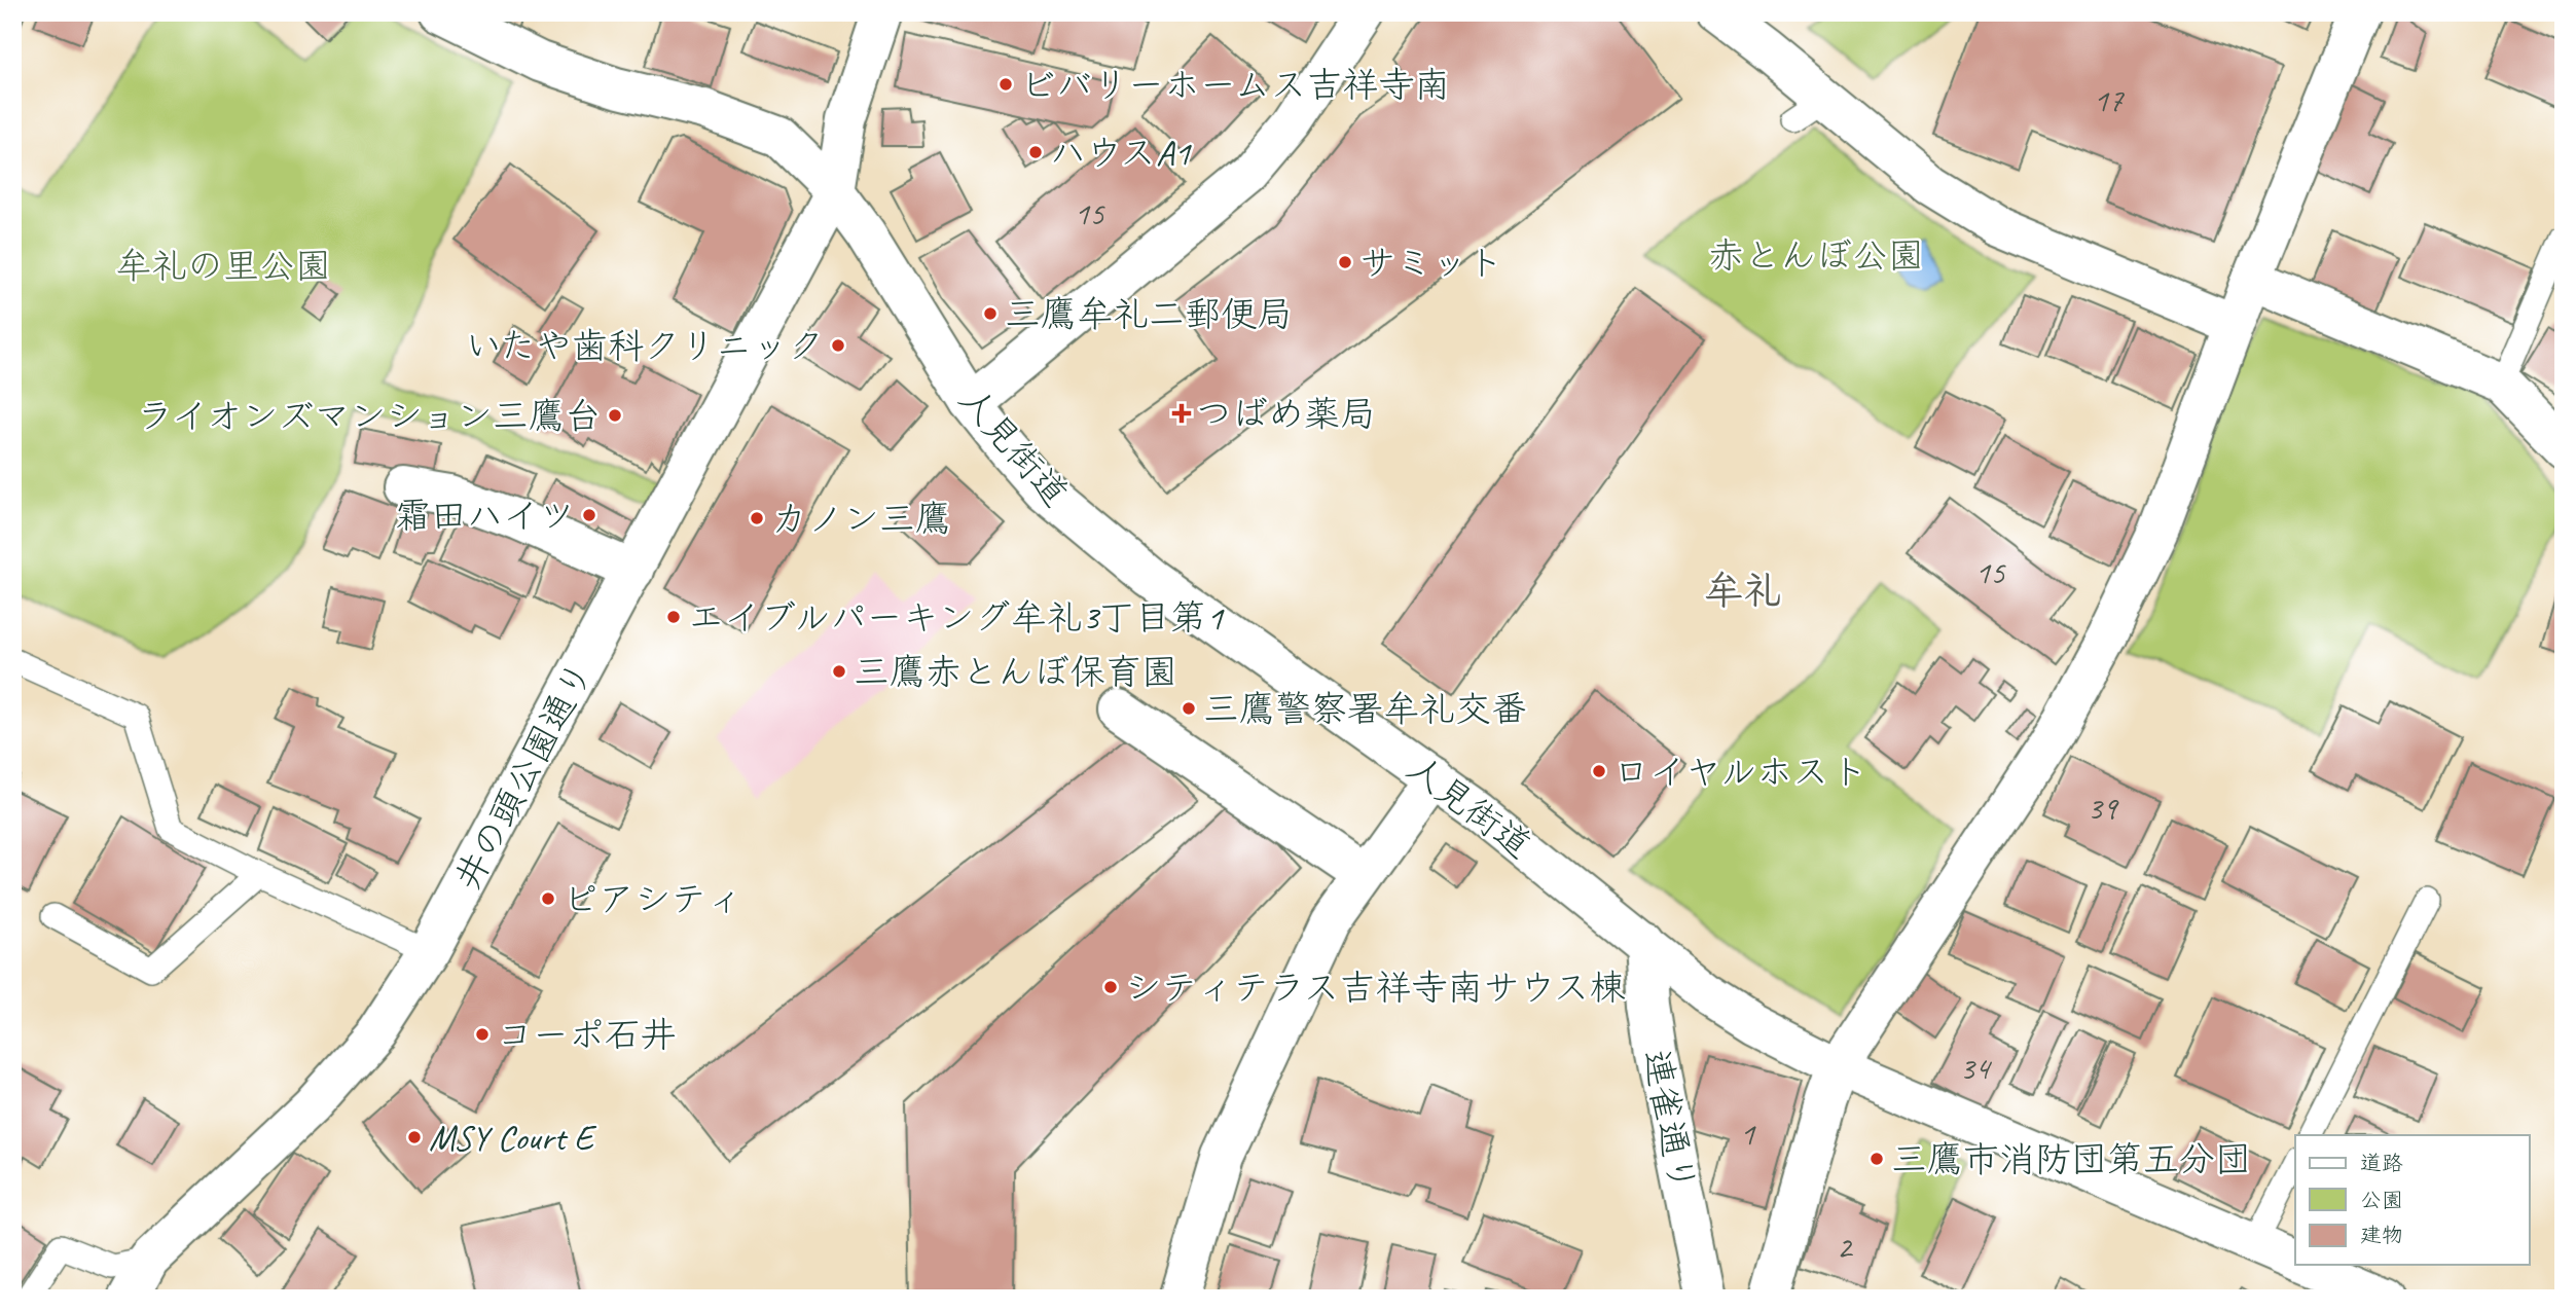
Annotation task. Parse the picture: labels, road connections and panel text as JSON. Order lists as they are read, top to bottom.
{
  "streets": {
    "street": ["人見街道", "井の頭公園通り", "連雀通り"]
  },
  "crossings": [
    ["人見街道", "井の頭公園通り"],
    ["人見街道", "連雀通り"]
  ],
  "districts": ["牟礼"],
  "parks": ["赤とんぼ公園", "牟礼の里公園"],
  "places": {
    "other": [
      "ビバリーホームス吉祥寺南",
      "ハウスA1",
      "サミット",
      "三鷹牟礼二郵便局",
      "いたや歯科クリニック",
      "ライオンズマンション三鷹台",
      "霜田ハイツ",
      "カノン三鷹",
      "エイブルパーキング牟礼3丁目第1",
      "三鷹赤とんぼ保育園",
      "三鷹警察署牟礼交番",
      "ロイヤルホスト",
      "ピアシティ",
      "シティテラス吉祥寺南サウス棟",
      "コーポ石井",
      "MSY Court E",
      "三鷹市消防団第五分団"
    ],
    "health": ["つばめ薬局"]
  },
  "house_numbers": [
    "17",
    "15",
    "15",
    "39",
    "34",
    "1",
    "2"
  ],
  "legend": ["道路", "公園", "建物"]
}
